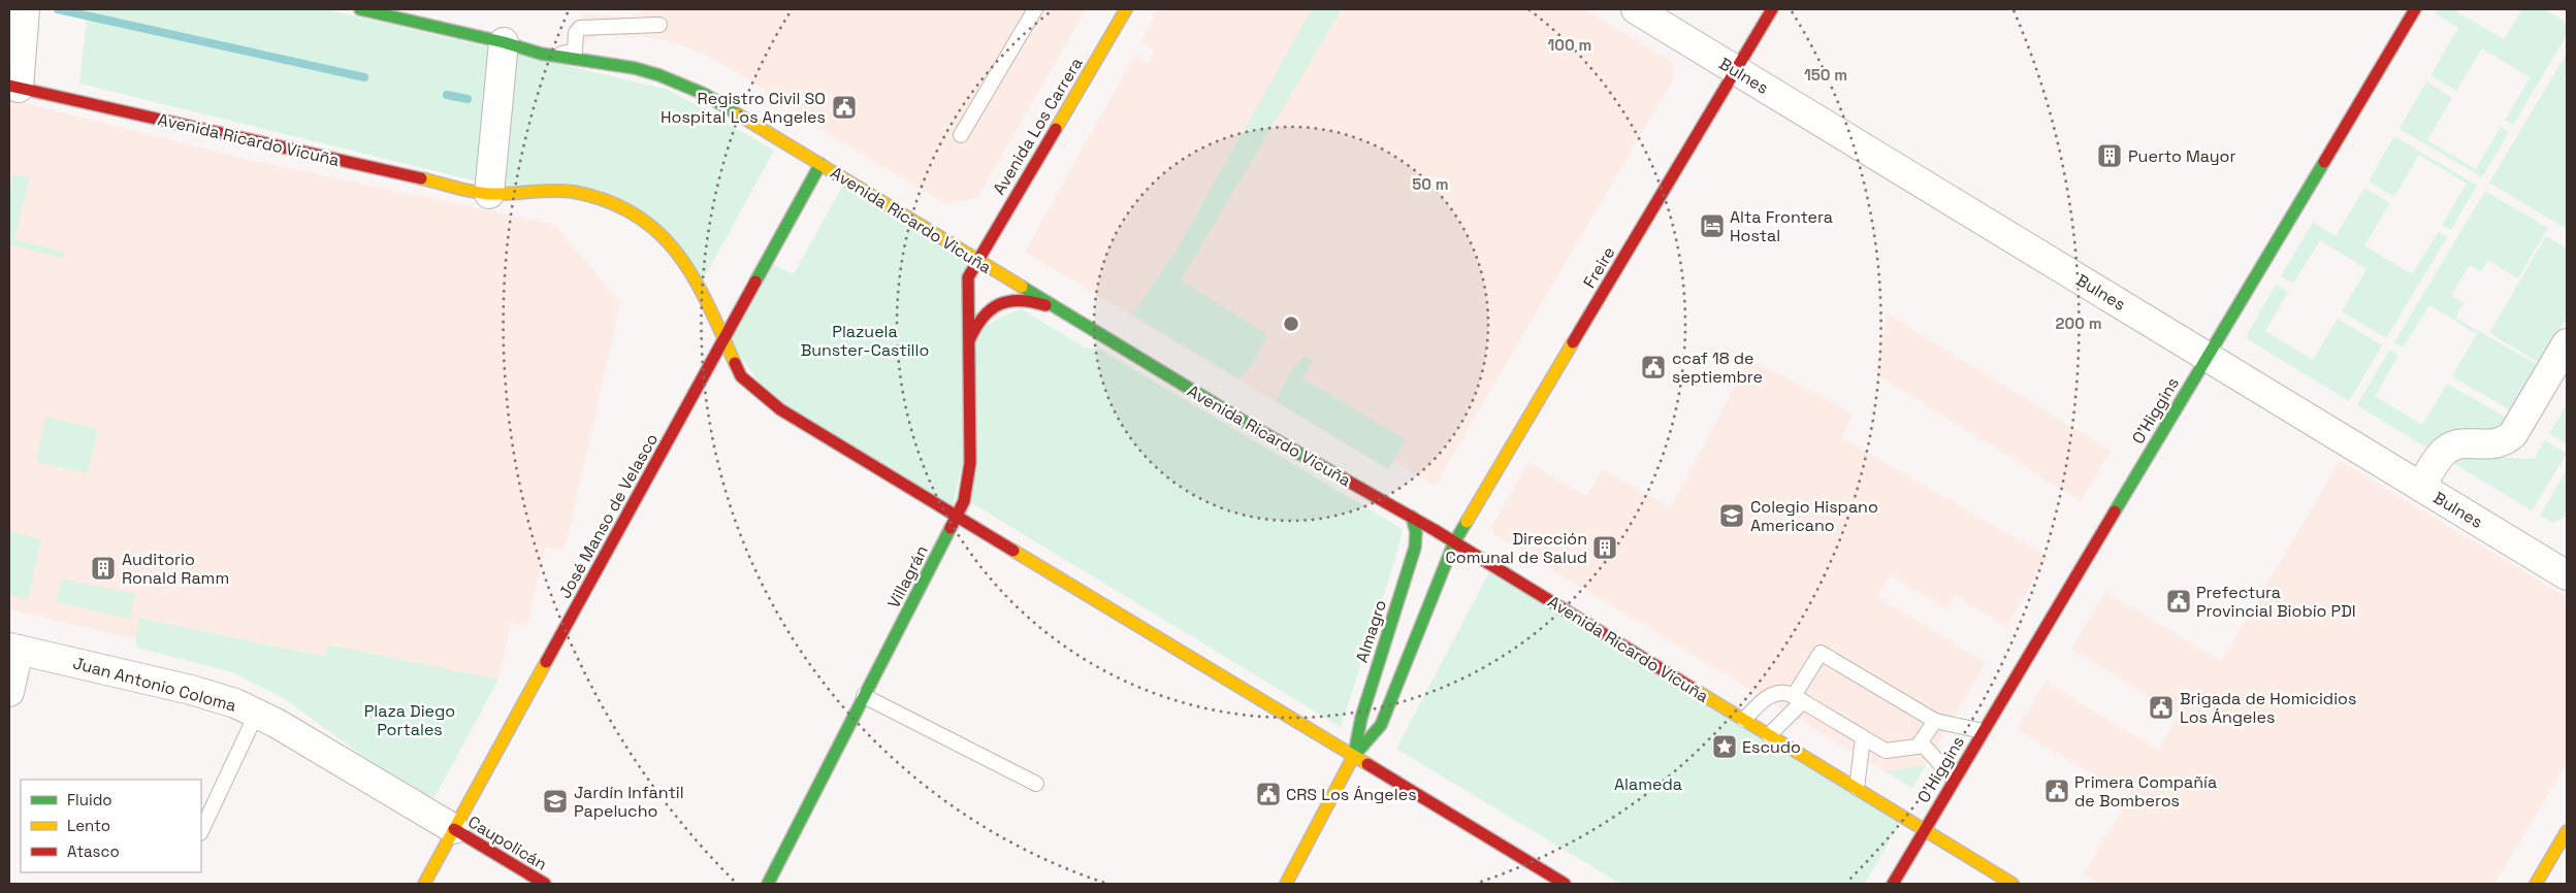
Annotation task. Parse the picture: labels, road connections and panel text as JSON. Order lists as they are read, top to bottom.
{
  "streets": {
    "main road": [
      "Avenida Los Carrera",
      "Avenida Ricardo Vicuña",
      "Freire",
      "O'Higgins",
      "José Manso de Velasco",
      "Villagrán",
      "Almagro",
      "Caupolicán"
    ],
    "street": ["Bulnes", "Juan Antonio Coloma"]
  },
  "crossings": [
    ["Bulnes", "Freire"],
    ["Bulnes", "O'Higgins"],
    ["Avenida Los Carrera", "Avenida Ricardo Vicuña"],
    ["Avenida Los Carrera", "Villagrán"],
    ["Avenida Ricardo Vicuña", "Freire"],
    ["Avenida Ricardo Vicuña", "O'Higgins"],
    ["Avenida Ricardo Vicuña", "José Manso de Velasco"],
    ["Avenida Ricardo Vicuña", "Villagrán"],
    ["Avenida Ricardo Vicuña", "Almagro"],
    ["Freire", "Almagro"],
    ["José Manso de Velasco", "Juan Antonio Coloma"],
    ["José Manso de Velasco", "Caupolicán"],
    ["Juan Antonio Coloma", "Caupolicán"]
  ],
  "parks": ["Plazuela Bunster-Castillo", "Plaza Diego Portales", "Alameda"],
  "places": {
    "public building": [
      "Registro Civil SO Hospital Los Angeles",
      "ccaf 18 de septiembre",
      "Prefectura Provincial Biobío PDI",
      "Brigada de Homicidios Los Ángeles",
      "Primera Compañía de Bomberos",
      "CRS Los Ángeles"
    ],
    "building": ["Puerto Mayor", "Dirección Comunal de Salud", "Auditorio Ronald Ramm"],
    "hotel": ["Alta Frontera Hostal"],
    "school or university": ["Colegio Hispano Americano", "Jardín Infantil Papelucho"],
    "place": ["Escudo"]
  },
  "legend": ["Fluido", "Lento", "Atasco"],
  "rings": [
    "100 m",
    "150 m",
    "50 m",
    "200 m"
  ]
}
